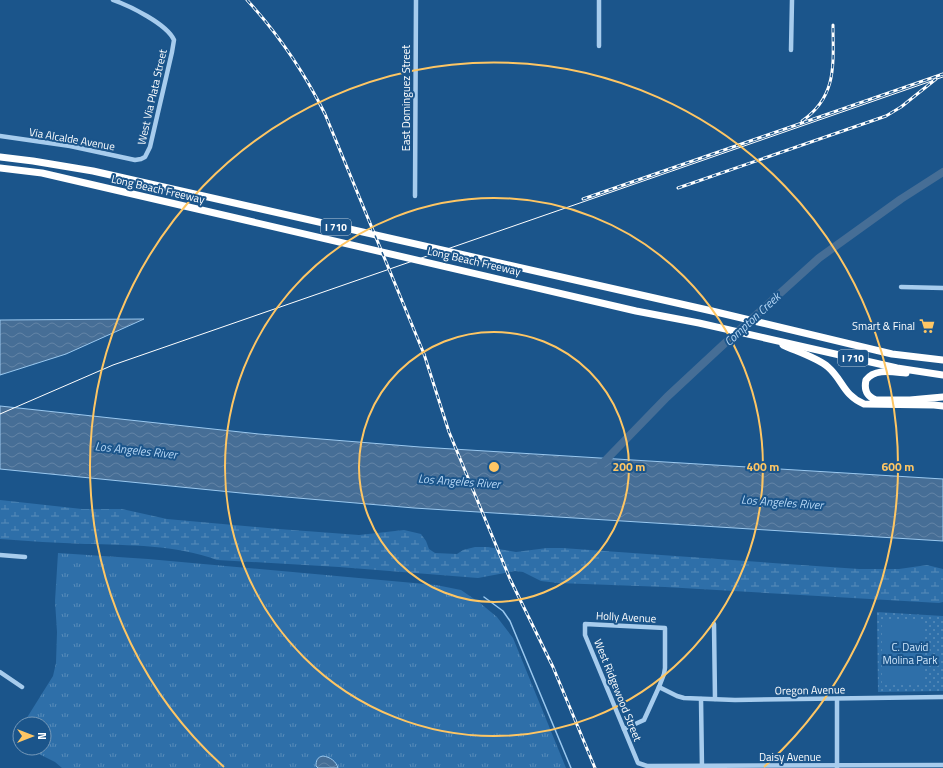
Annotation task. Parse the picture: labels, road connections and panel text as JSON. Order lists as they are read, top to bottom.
{
  "streets": {
    "highway": ["Long Beach Freeway", "I 710"],
    "street": [
      "West Via Plata Street",
      "East Dominguez Street",
      "Via Alcalde Avenue",
      "Holly Avenue",
      "West Ridgewood Street",
      "Oregon Avenue",
      "Daisy Avenue"
    ]
  },
  "crossings": [
    ["West Via Plata Street", "Via Alcalde Avenue"],
    ["Holly Avenue", "West Ridgewood Street"],
    ["Holly Avenue", "Oregon Avenue"],
    ["West Ridgewood Street", "Daisy Avenue"]
  ],
  "water": ["Compton Creek", "Los Angeles River"],
  "parks": ["C. David Molina Park"],
  "places": {
    "supermarket": ["Smart & Final"]
  },
  "north": "right",
  "rings": ["200 m", "400 m", "600 m"]
}
